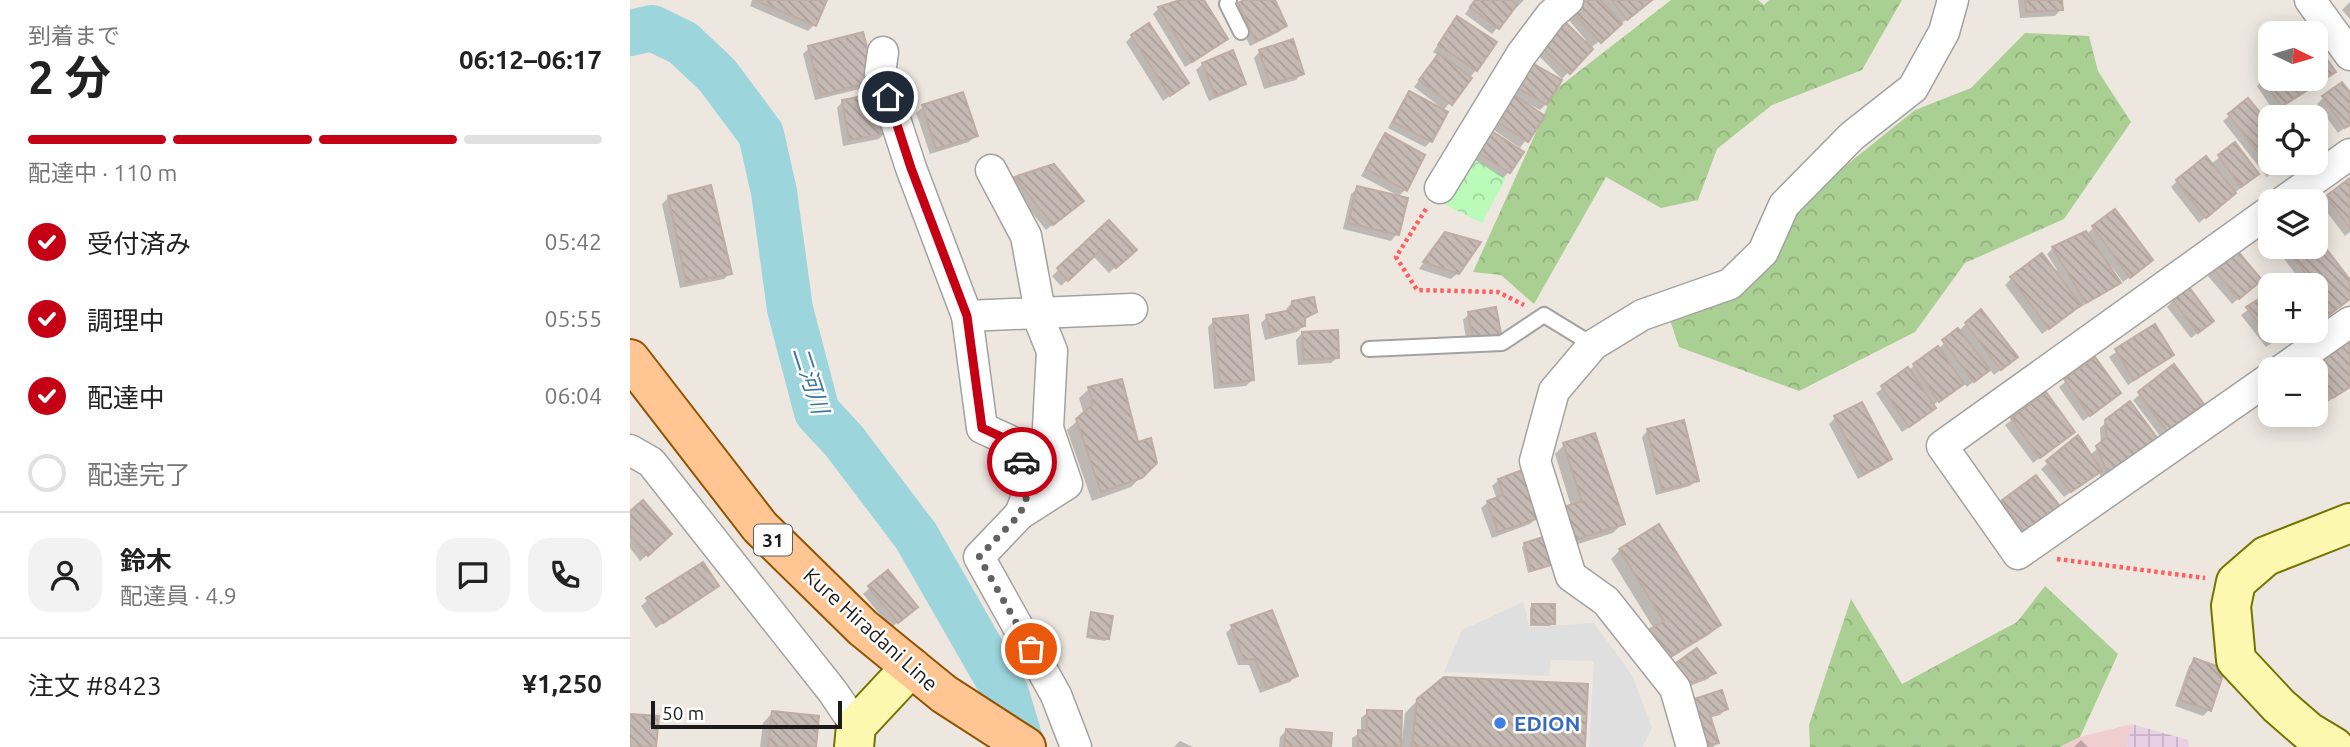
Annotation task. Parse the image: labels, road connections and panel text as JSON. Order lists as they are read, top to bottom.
{
  "streets": {
    "main road": ["31", "Kure Hiradani Line"]
  },
  "water": ["二河川"],
  "places": ["EDION"],
  "scale_bar": "50 m",
  "north": "right",
  "page": {
    "heading": ["2 分", "到着まで", "06:12–06:17"],
    "panel": [
      "鈴木",
      "配達員 · 4.9",
      "注文 #8423",
      "¥1,250"
    ],
    "map_buttons": ["+", "−"],
    "bar": "配達中 · 110 m",
    "list": [
      ["受付済み", "05:42"],
      ["調理中", "05:55"],
      ["配達中", "06:04"],
      "配達完了"
    ],
    "scale": "50 m"
  }
}
